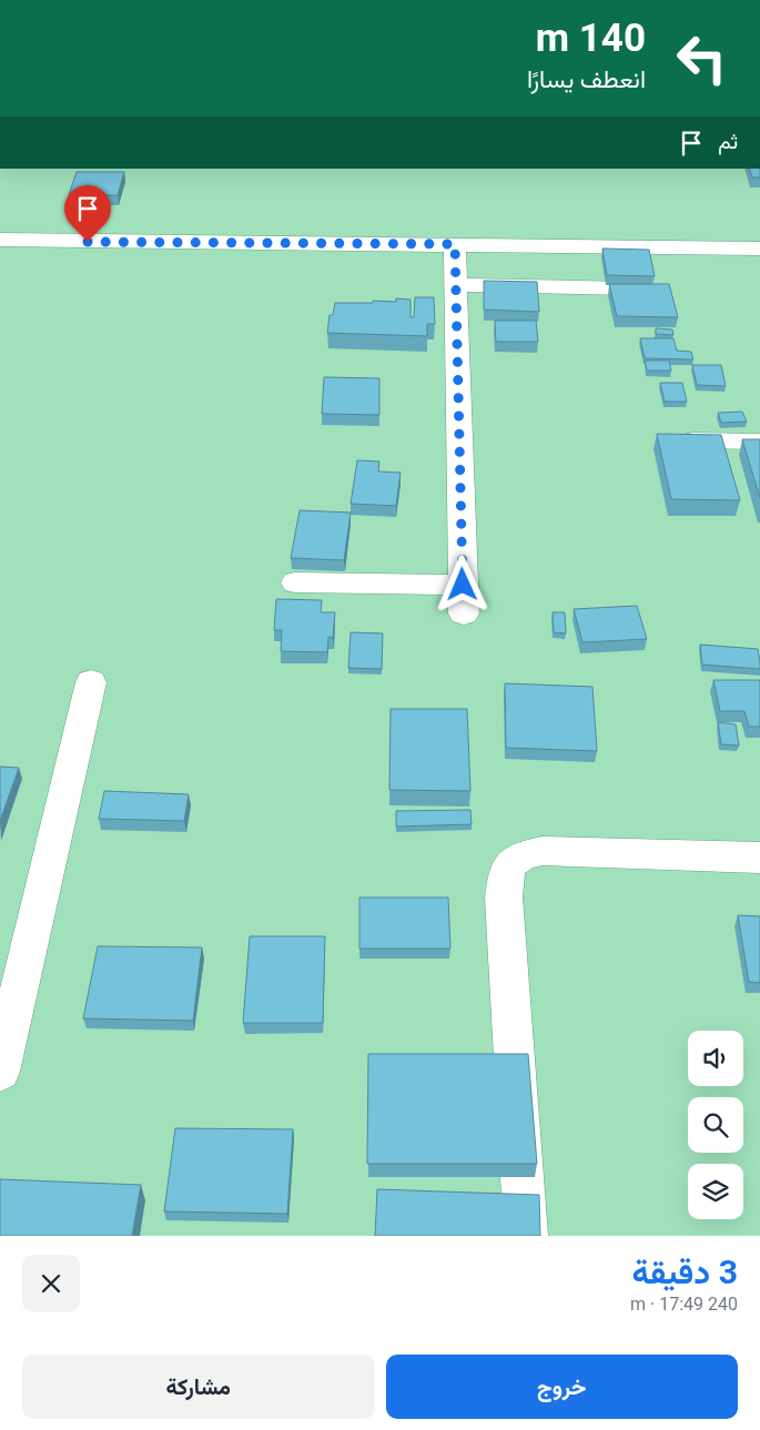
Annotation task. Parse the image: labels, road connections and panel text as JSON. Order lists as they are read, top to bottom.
{
  "page": {
    "turn": ["140 m", "انعطف يسارًا"],
    "then": "ثم",
    "heading": ["3 دقيقة", "240 m · 17:49"],
    "buttons": ["خروج", "مشاركة"]
  }
}
